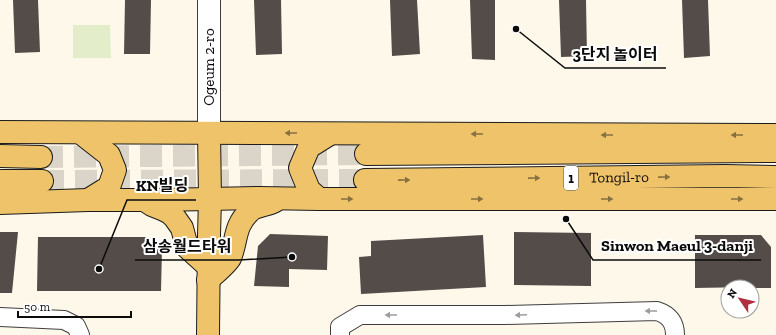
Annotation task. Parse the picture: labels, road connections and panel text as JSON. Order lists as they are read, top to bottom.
{
  "streets": {
    "main road": ["Tongil-ro", "1"],
    "street": ["Ogeum 2-ro"]
  },
  "places": [
    "3단지 놀이터",
    "Sinwon Maeul 3-danji",
    "삼송월드타워",
    "KN빌딩"
  ],
  "scale_bar": "50 m",
  "north": "top left"
}
